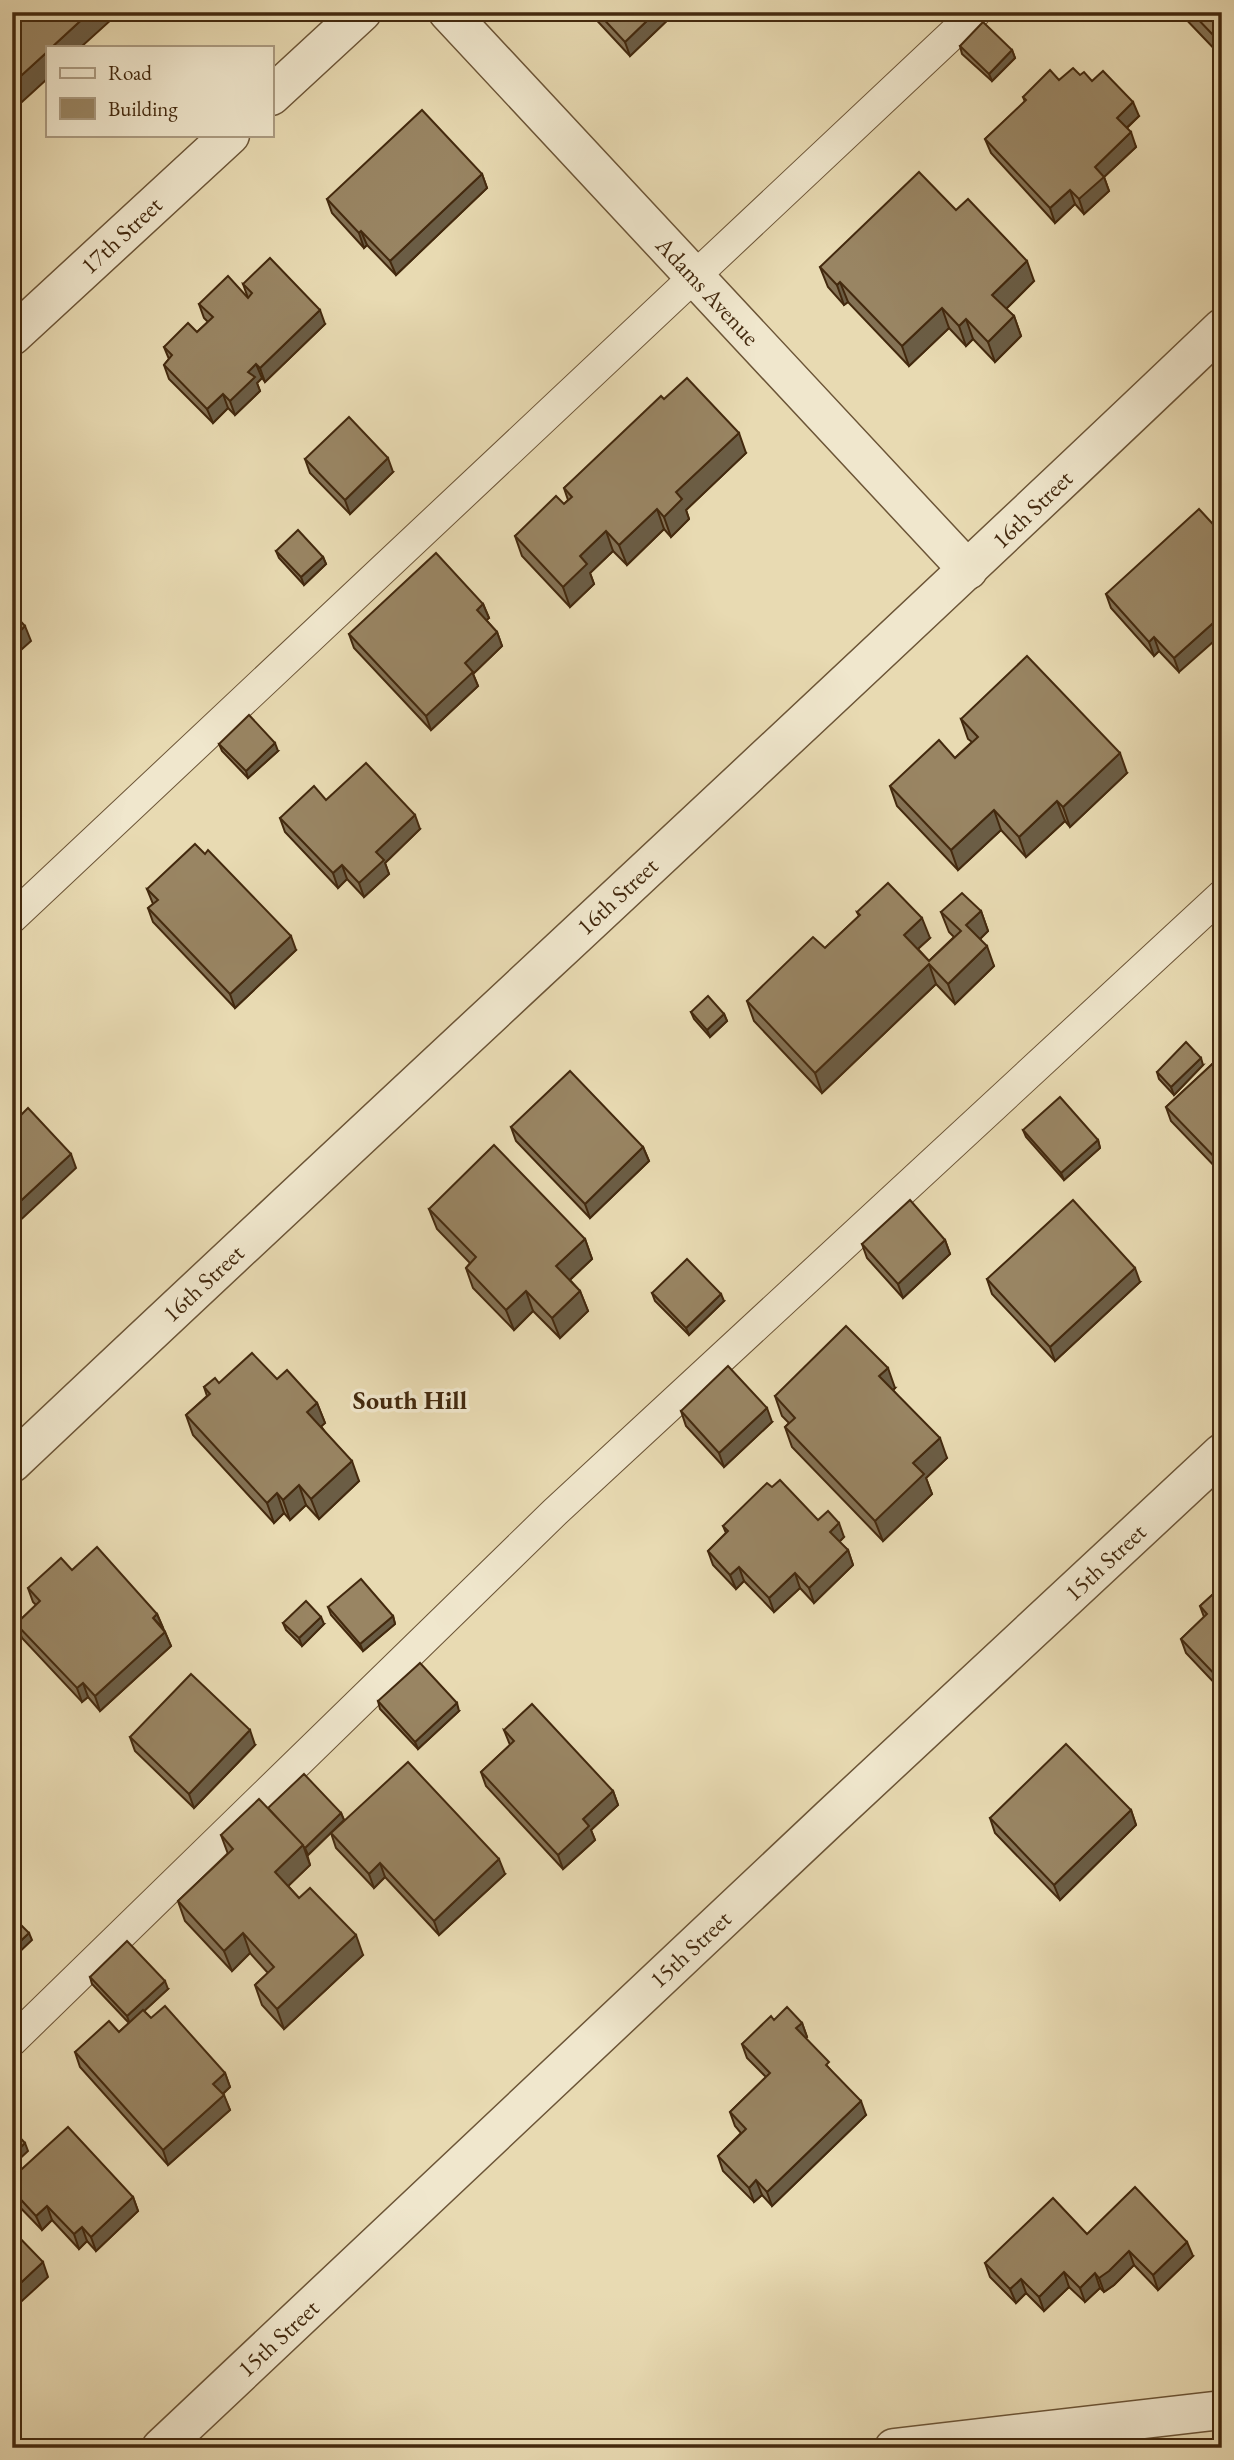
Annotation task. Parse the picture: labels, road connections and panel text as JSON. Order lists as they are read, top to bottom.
{
  "streets": {
    "street": [
      "17th Street",
      "Adams Avenue",
      "16th Street",
      "15th Street"
    ]
  },
  "crossings": [
    ["Adams Avenue", "16th Street"]
  ],
  "districts": ["South Hill"],
  "legend": ["Road", "Building"]
}
